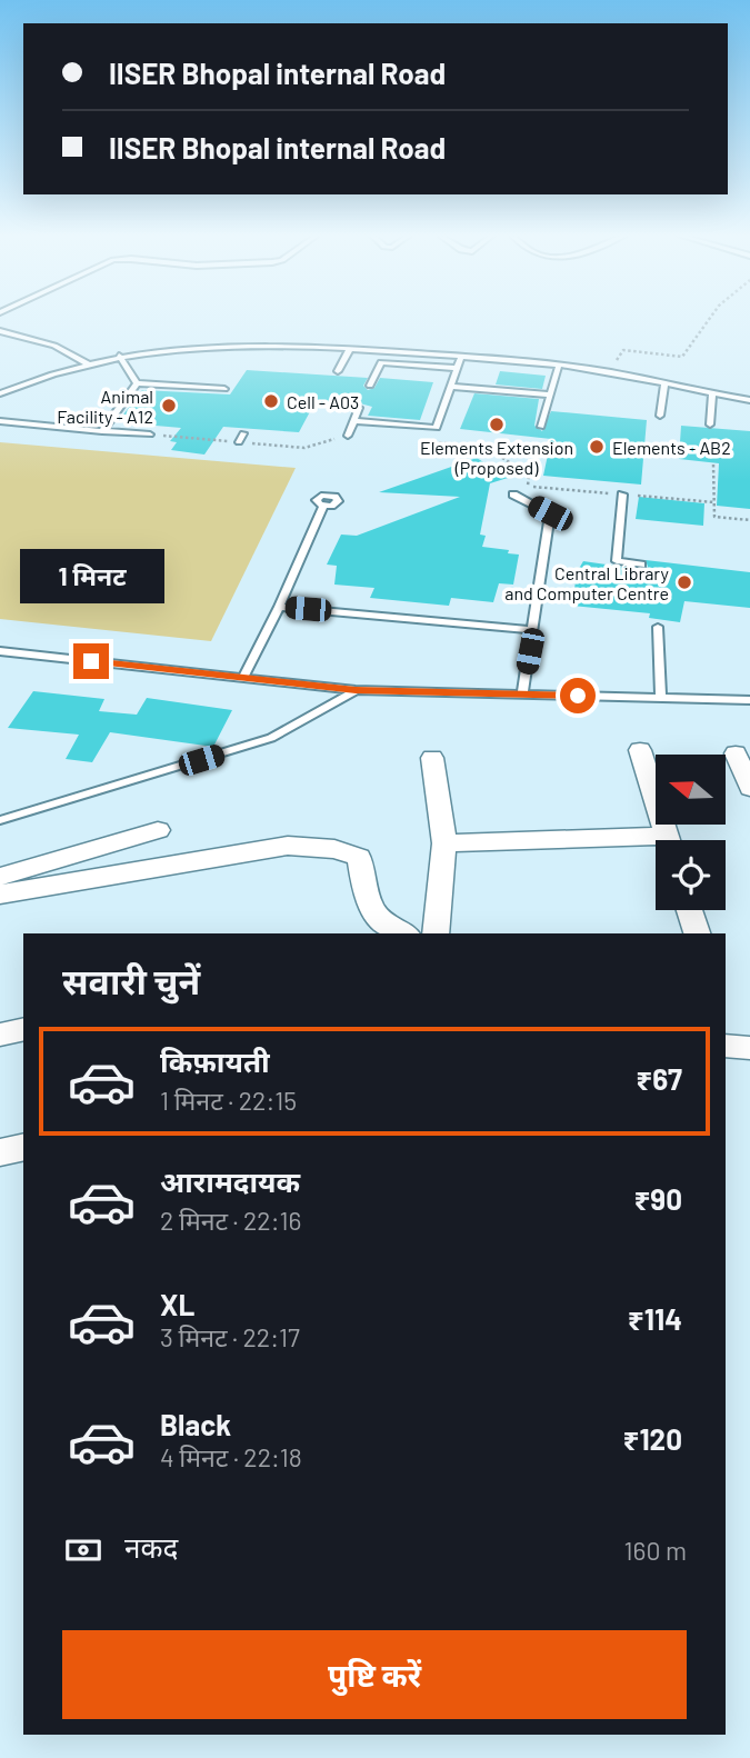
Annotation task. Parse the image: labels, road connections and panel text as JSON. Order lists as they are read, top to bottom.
{
  "places": [
    "Cell - A03",
    "Animal Facility - A12",
    "Elements Extension (Proposed)",
    "Elements - AB2",
    "Central Library and Computer Centre"
  ],
  "north": "left",
  "page": {
    "banner": ["IISER Bhopal internal Road", "IISER Bhopal internal Road"],
    "bubble": "1 मिनट",
    "heading": "सवारी चुनें",
    "list": [
      {
        "name": "किफ़ायती",
        "note": "1 मिनट · 22:15",
        "value": "₹67"
      },
      {
        "name": "आरामदायक",
        "note": "2 मिनट · 22:16",
        "value": "₹90"
      },
      {
        "name": "XL",
        "note": "3 मिनट · 22:17",
        "value": "₹114"
      },
      {
        "name": "Black",
        "note": "4 मिनट · 22:18",
        "value": "₹120"
      }
    ],
    "pay": ["नकद", "160 m"],
    "buttons": "पुष्टि करें"
  }
}
